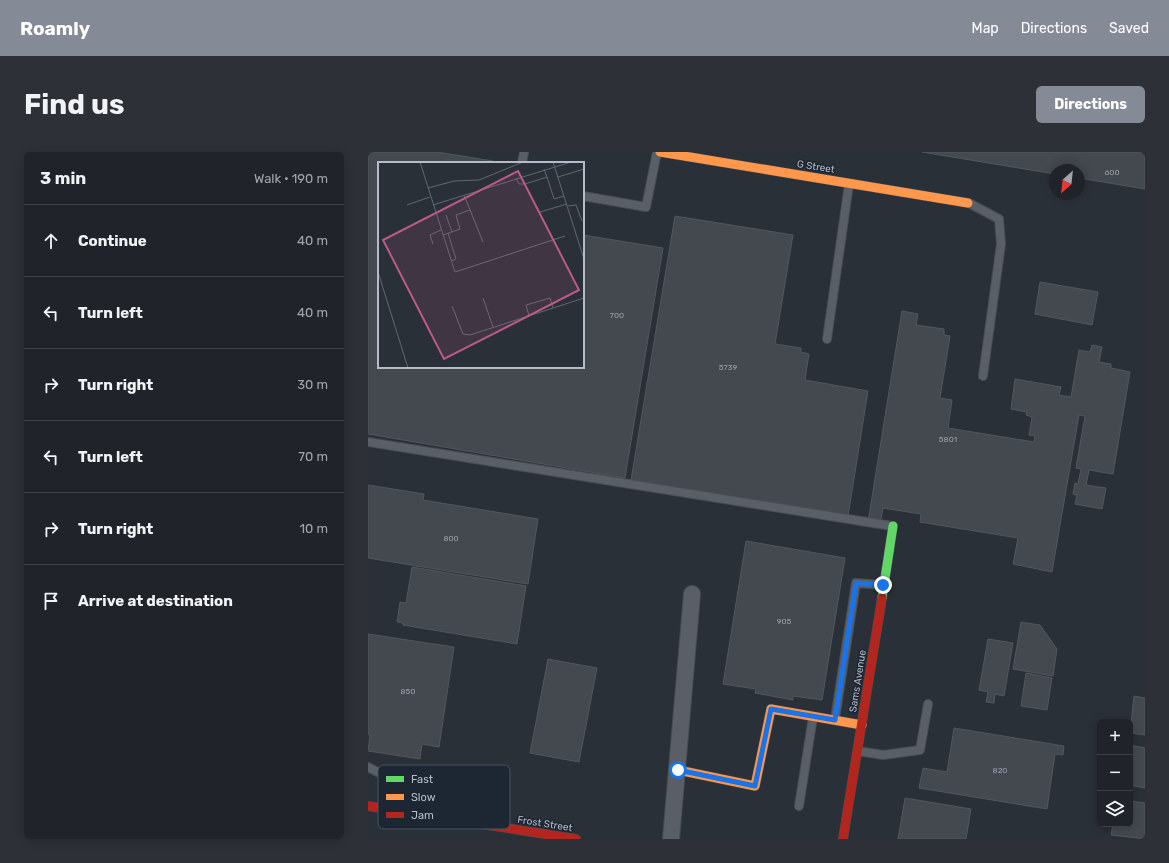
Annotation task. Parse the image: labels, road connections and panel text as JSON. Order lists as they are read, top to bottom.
{
  "streets": {
    "street": ["G Street", "Sams Avenue", "Frost Street"]
  },
  "house_numbers": [
    "600",
    "700",
    "5739",
    "5801",
    "800",
    "905",
    "850",
    "820"
  ],
  "legend": ["Fast", "Slow", "Jam"],
  "north": "bottom left",
  "page": {
    "header": "Roamly",
    "nav": ["Map", "Directions", "Saved"],
    "buttons": "Directions",
    "title": "Find us",
    "heading": ["3 min", "Walk · 190 m"],
    "list": [
      ["Continue", "40 m"],
      ["Turn left", "40 m"],
      ["Turn right", "30 m"],
      ["Turn left", "70 m"],
      ["Turn right", "10 m"],
      "Arrive at destination"
    ],
    "map_buttons": ["+", "−"]
  }
}
